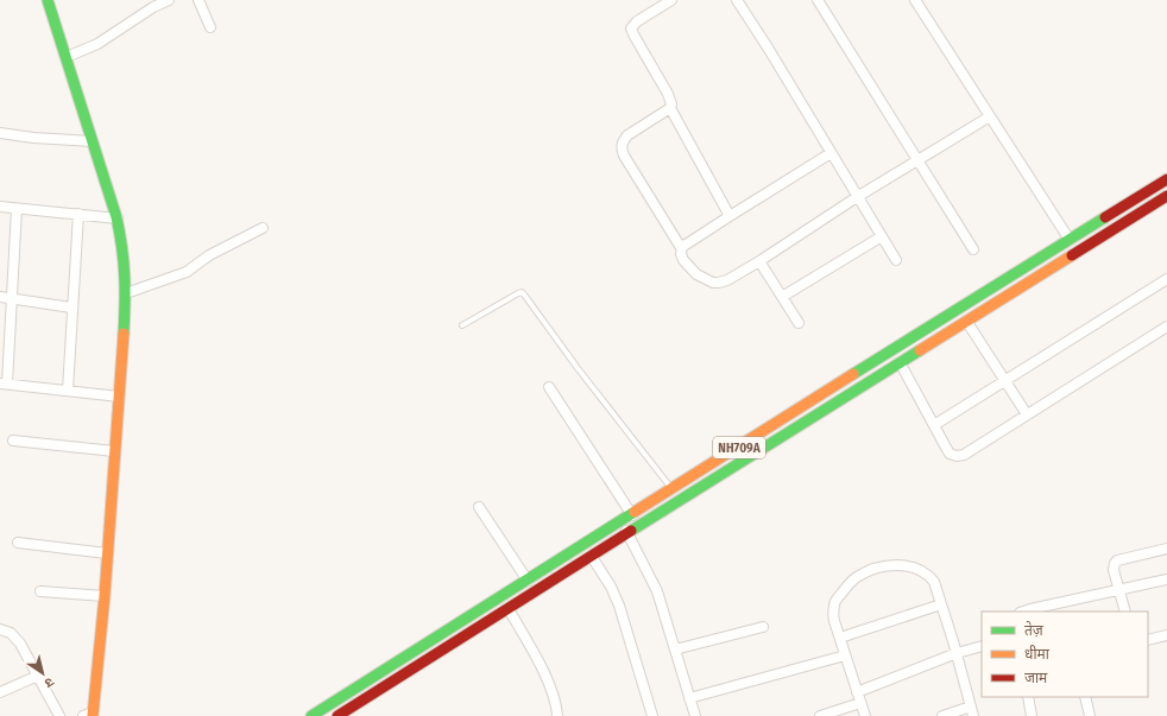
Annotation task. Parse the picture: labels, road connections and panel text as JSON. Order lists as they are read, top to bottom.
{
  "streets": {
    "main road": ["NH709A"]
  },
  "legend": ["तेज़", "धीमा", "जाम"],
  "north": "bottom right"
}
